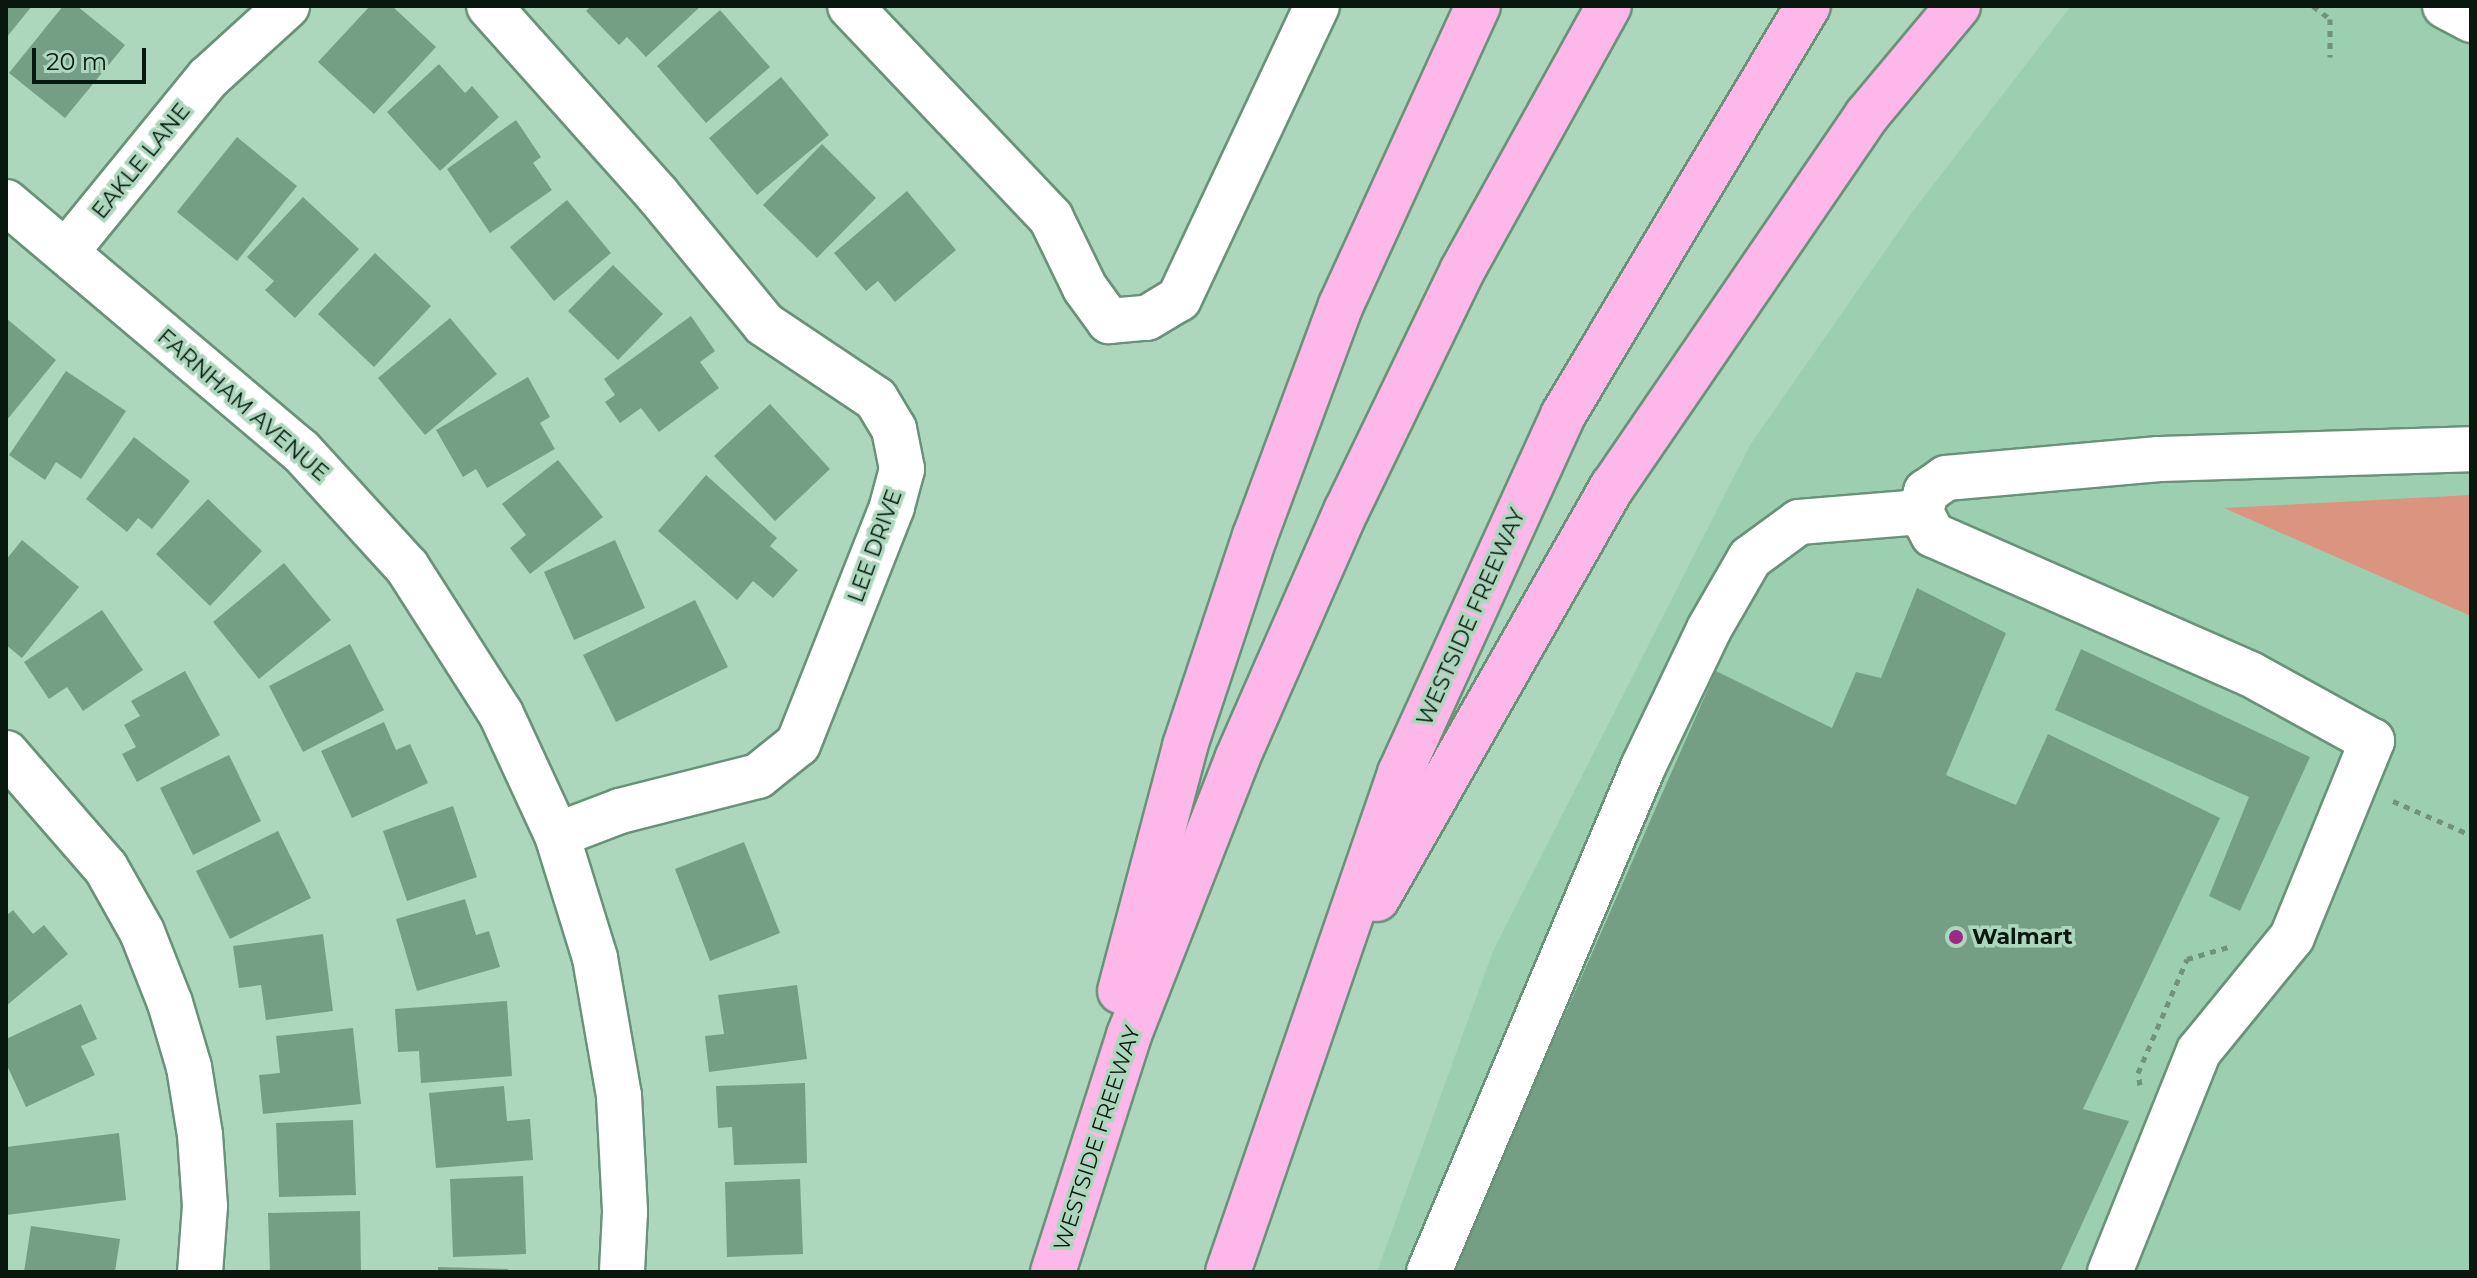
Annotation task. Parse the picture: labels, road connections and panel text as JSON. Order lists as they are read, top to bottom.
{
  "streets": {
    "highway": ["WESTSIDE FREEWAY"],
    "street": ["EAKLE LANE", "FARNHAM AVENUE", "LEE DRIVE"]
  },
  "crossings": [
    ["EAKLE LANE", "FARNHAM AVENUE"],
    ["FARNHAM AVENUE", "LEE DRIVE"]
  ],
  "places": ["Walmart"],
  "scale_bar": "20 m"
}
